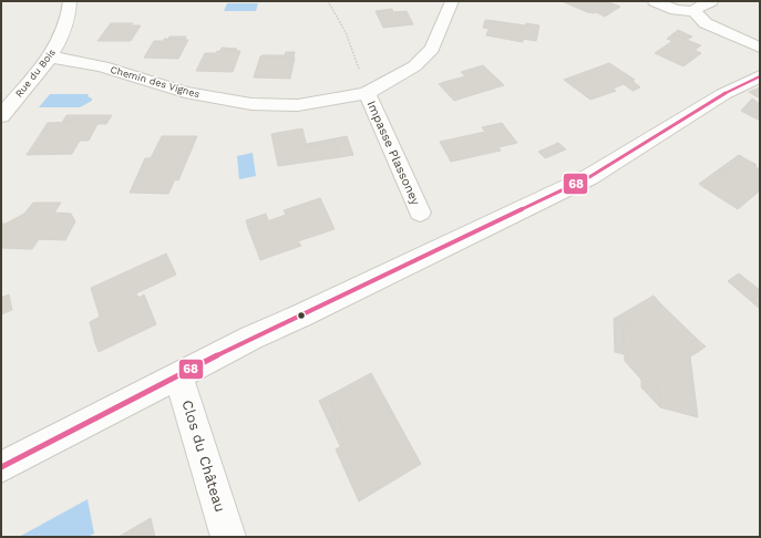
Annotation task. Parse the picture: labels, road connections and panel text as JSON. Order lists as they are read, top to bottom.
{
  "streets": {
    "street": [
      "Rue du Bois",
      "Chemin des Vignes",
      "Impasse Plassoney",
      "Clos du Château"
    ]
  },
  "crossings": [
    ["Rue du Bois", "Chemin des Vignes"],
    ["Chemin des Vignes", "Impasse Plassoney"]
  ],
  "lines": ["transit line 68"]
}
